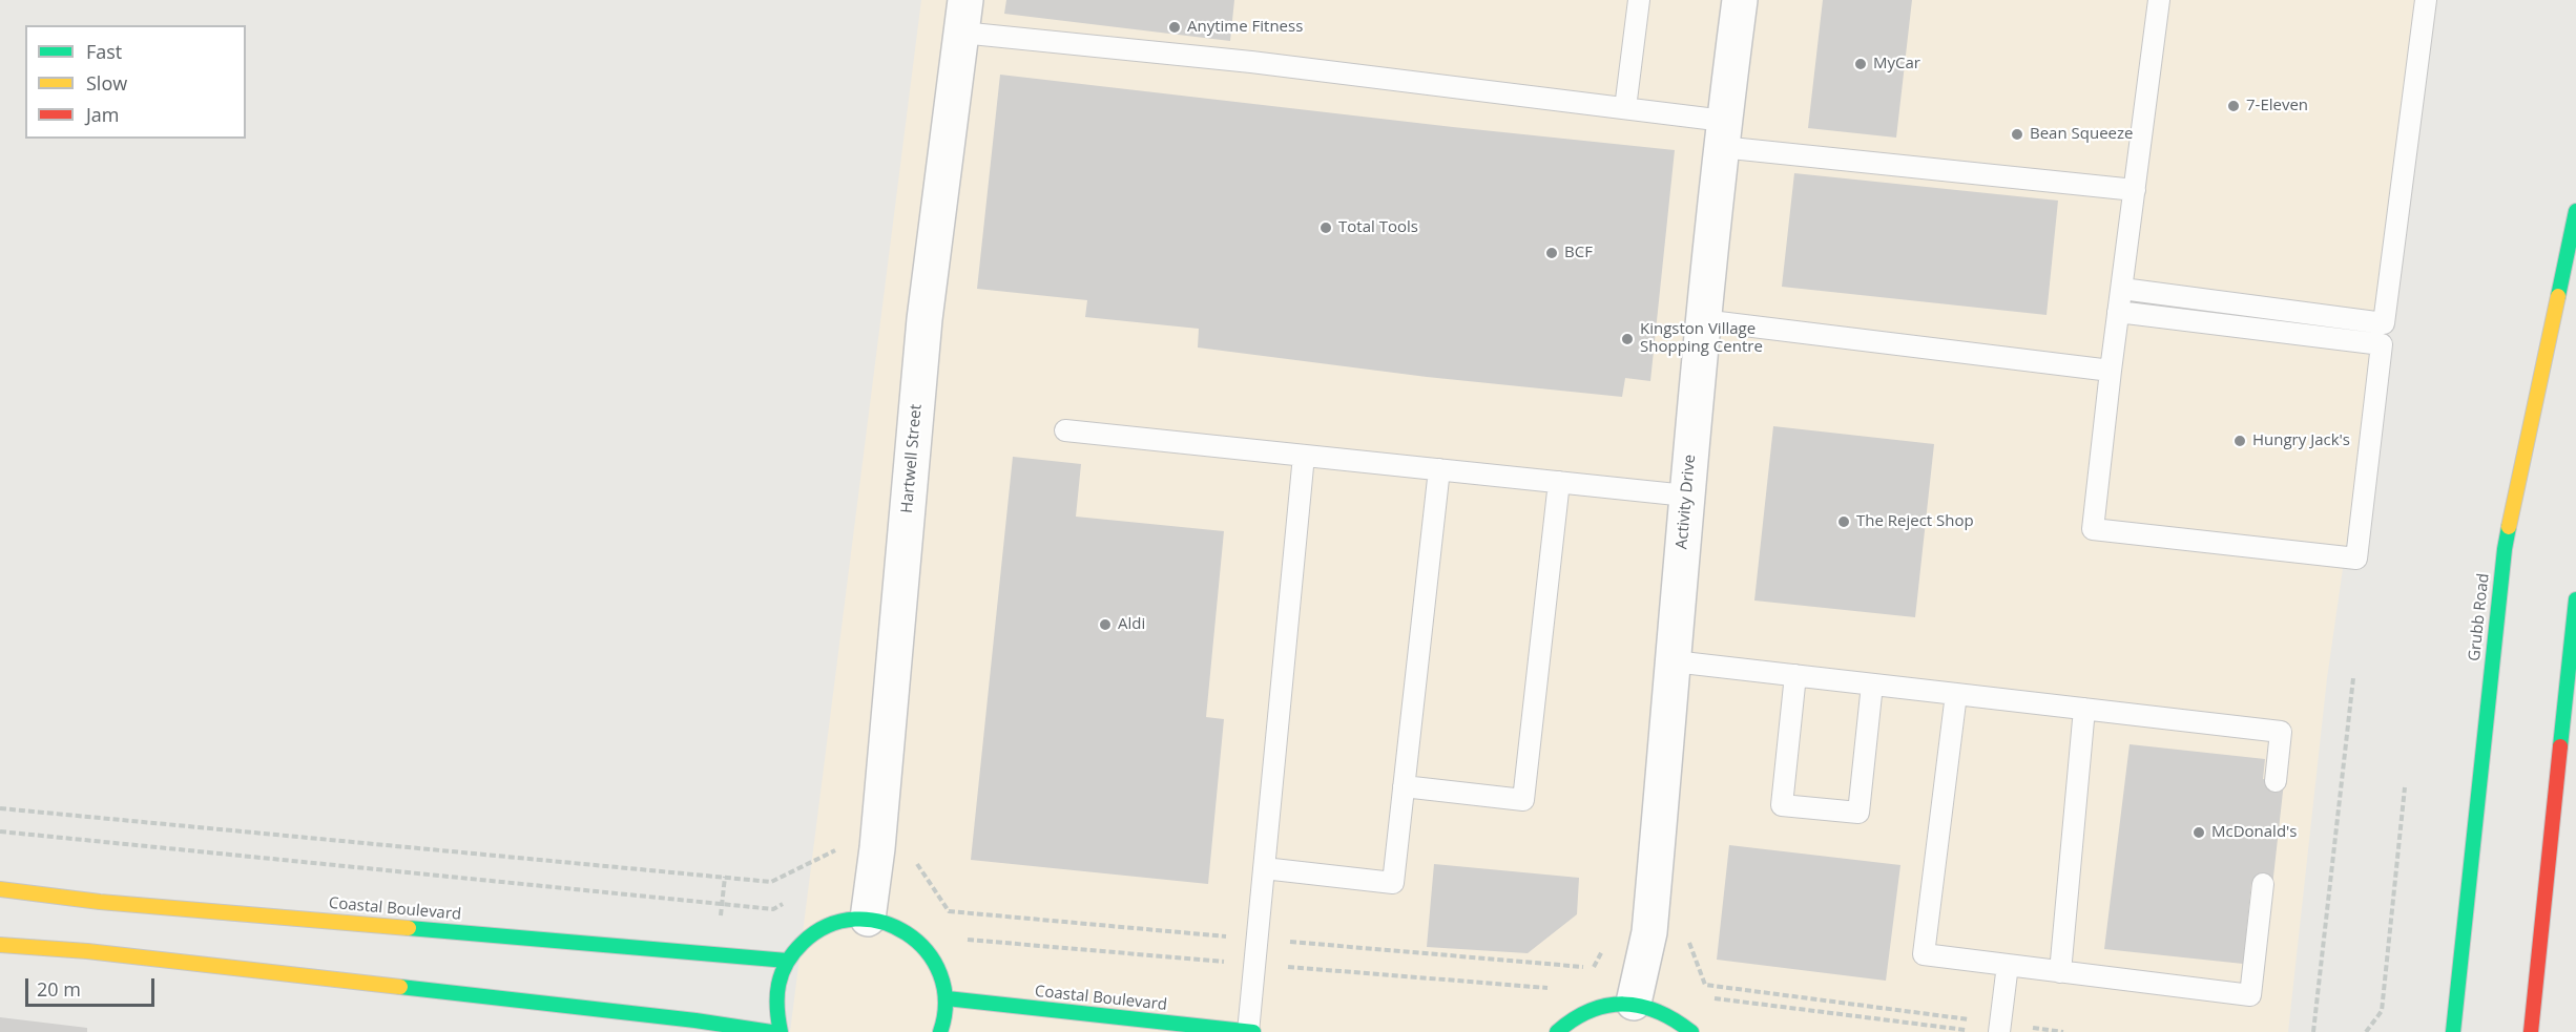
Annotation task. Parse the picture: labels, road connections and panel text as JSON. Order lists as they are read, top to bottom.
{
  "streets": {
    "street": [
      "Hartwell Street",
      "Activity Drive",
      "Grubb Road",
      "Coastal Boulevard"
    ]
  },
  "places": [
    "Anytime Fitness",
    "MyCar",
    "7-Eleven",
    "Bean Squeeze",
    "Total Tools",
    "BCF",
    "Kingston Village Shopping Centre",
    "Hungry Jack's",
    "The Reject Shop",
    "Aldi",
    "McDonald's"
  ],
  "legend": ["Fast", "Slow", "Jam"],
  "scale_bar": "20 m"
}
